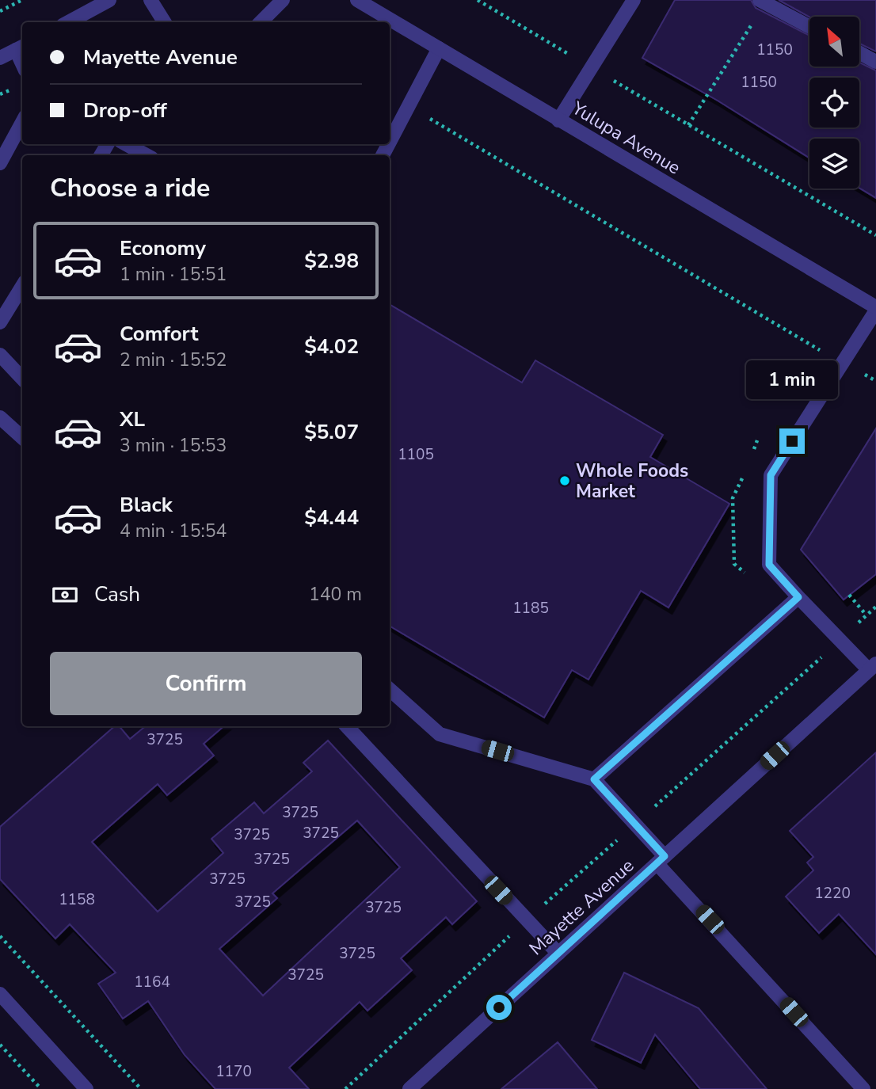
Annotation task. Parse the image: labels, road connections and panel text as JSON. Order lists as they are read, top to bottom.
{
  "streets": {
    "street": ["Yulupa Avenue", "Mayette Avenue"]
  },
  "places": ["Whole Foods Market"],
  "house_numbers": [
    "1150",
    "1150",
    "1105",
    "1185",
    "3725",
    "3725",
    "3725",
    "3725",
    "3725",
    "3725",
    "1220",
    "1158",
    "3725",
    "3725",
    "3725",
    "3725",
    "1164",
    "1170"
  ],
  "north": "top left",
  "page": {
    "banner": ["Mayette Avenue", "Drop-off"],
    "heading": "Choose a ride",
    "list": [
      {
        "name": "Economy",
        "note": "1 min · 15:51",
        "value": "$2.98"
      },
      {
        "name": "Comfort",
        "note": "2 min · 15:52",
        "value": "$4.02"
      },
      {
        "name": "XL",
        "note": "3 min · 15:53",
        "value": "$5.07"
      },
      {
        "name": "Black",
        "note": "4 min · 15:54",
        "value": "$4.44"
      }
    ],
    "bubble": "1 min",
    "pay": ["Cash", "140 m"],
    "buttons": "Confirm"
  }
}
